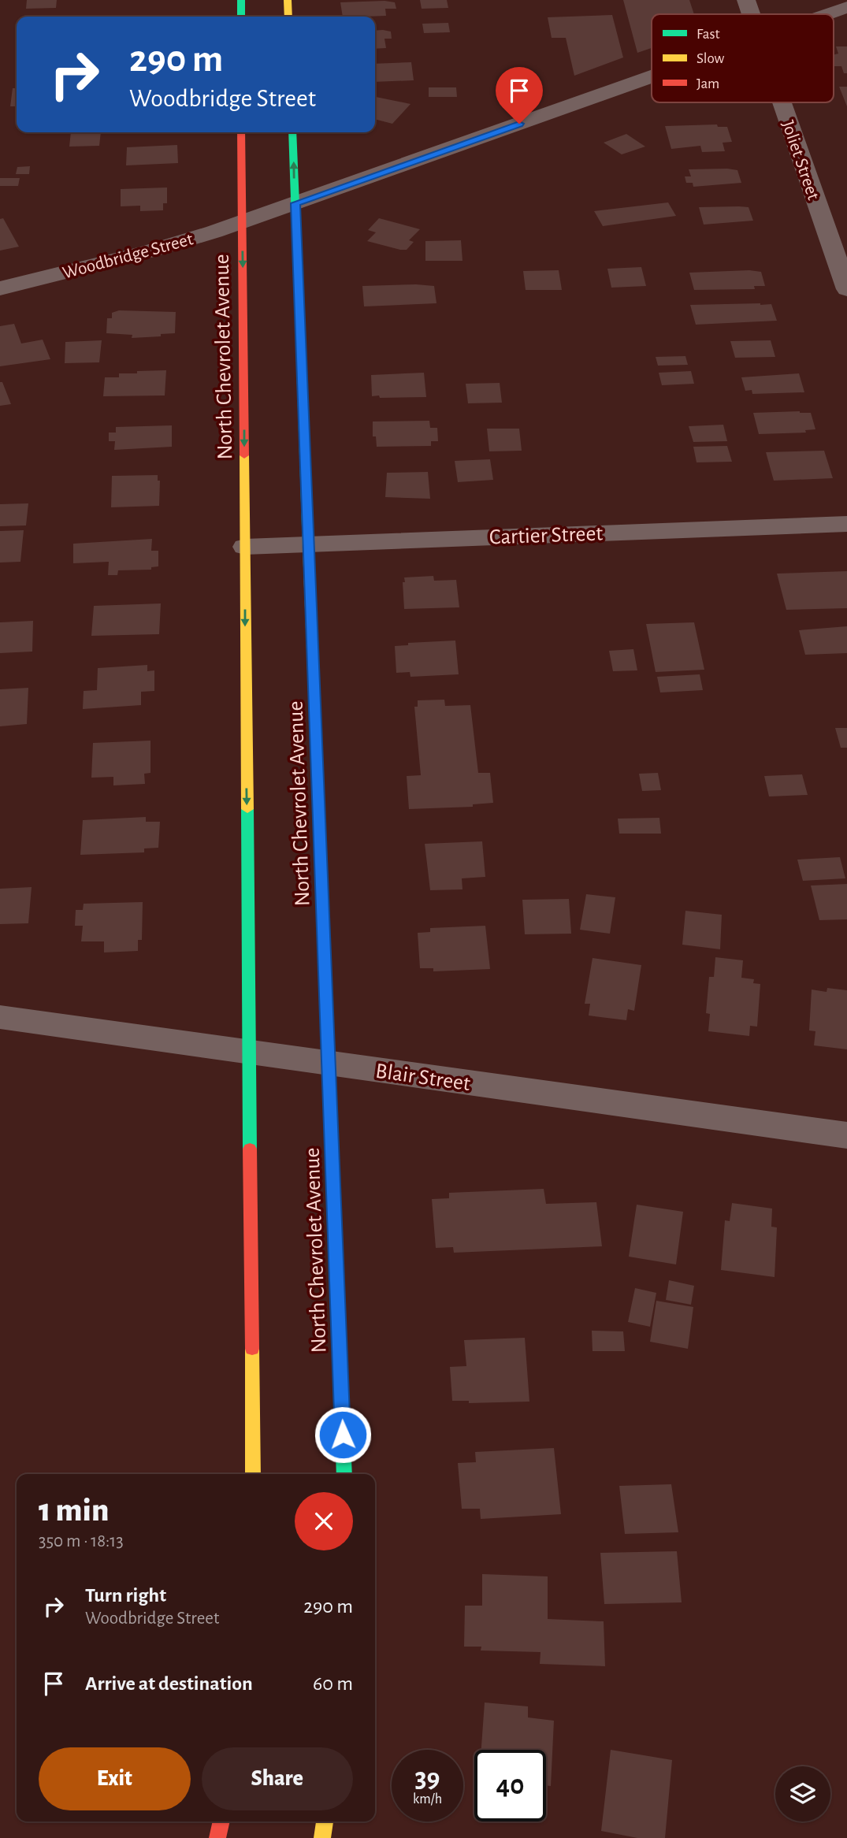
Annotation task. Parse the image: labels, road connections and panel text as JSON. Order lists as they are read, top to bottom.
{
  "streets": {
    "street": [
      "Joliet Street",
      "Woodbridge Street",
      "North Chevrolet Avenue",
      "Cartier Street",
      "Blair Street"
    ]
  },
  "crossings": [
    ["Woodbridge Street", "North Chevrolet Avenue"],
    ["North Chevrolet Avenue", "Cartier Street"],
    ["North Chevrolet Avenue", "Blair Street"]
  ],
  "legend": ["Fast", "Slow", "Jam"],
  "page": {
    "turn": ["290 m", "Woodbridge Street"],
    "heading": ["1 min", "350 m · 18:13"],
    "list": [
      {
        "name": "Turn right",
        "note": "Woodbridge Street",
        "value": "290 m"
      },
      {
        "name": "Arrive at destination",
        "value": "60 m"
      }
    ],
    "buttons": ["Exit", "Share"],
    "speed": "39 km/h",
    "limit": "40"
  }
}
